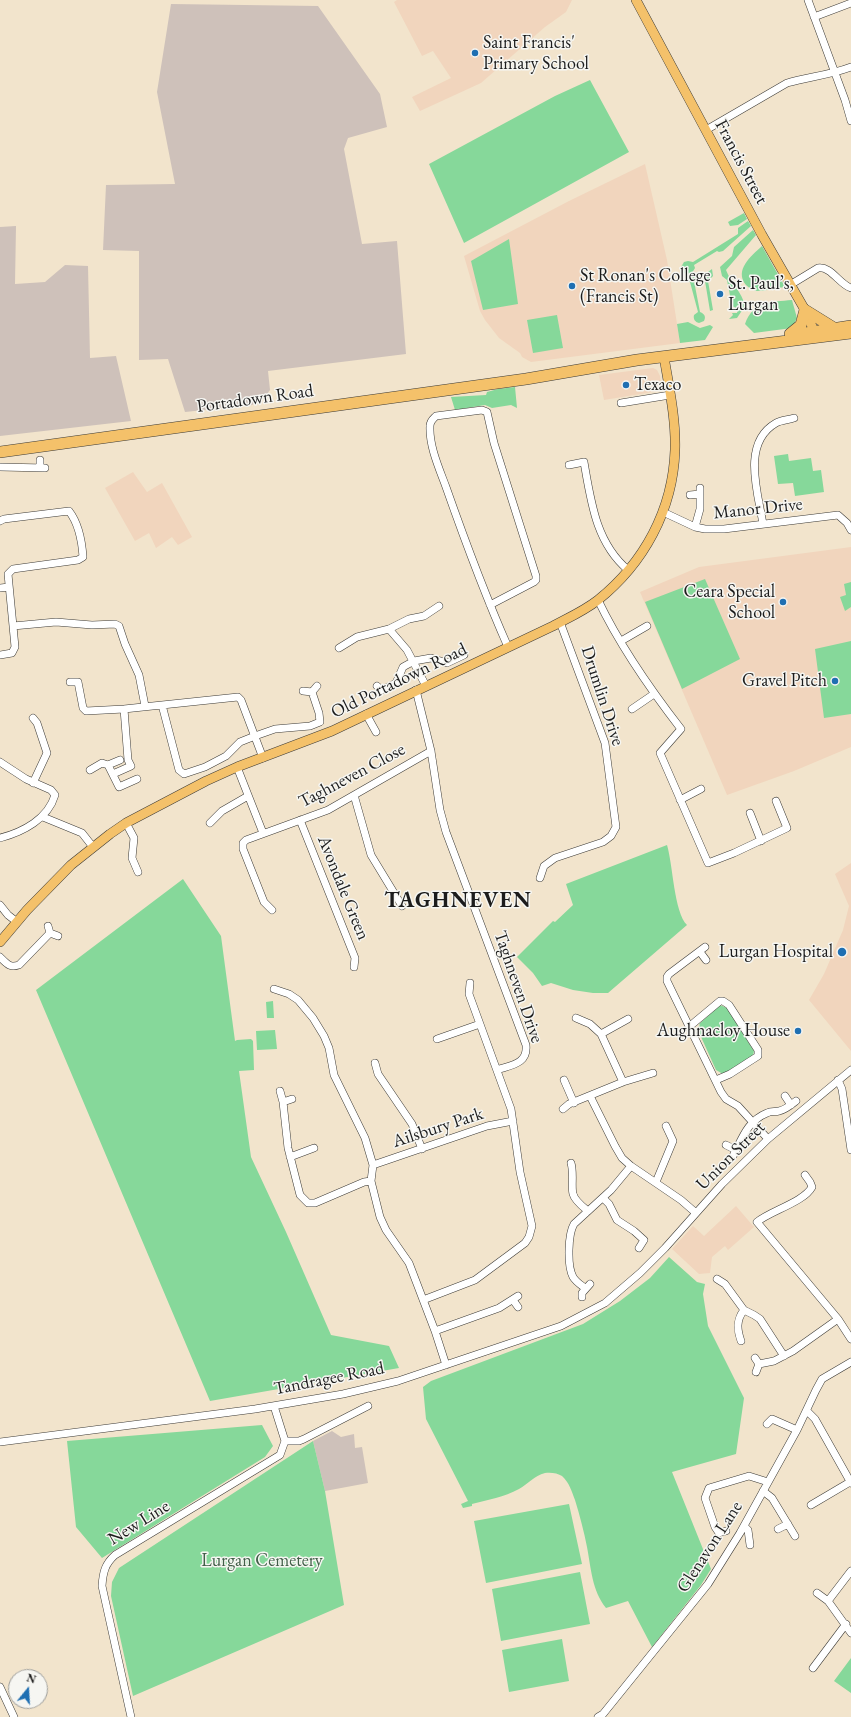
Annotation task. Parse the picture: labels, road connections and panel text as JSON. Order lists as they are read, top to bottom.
{
  "streets": {
    "highway": ["Portadown Road"],
    "main road": ["Francis Street", "Old Portadown Road"],
    "street": [
      "Manor Drive",
      "Drumlin Drive",
      "Taghneven Close",
      "Avondale Green",
      "Taghneven Drive",
      "Ailsbury Park",
      "Union Street",
      "Tandragee Road",
      "New Line",
      "Glenavon Lane"
    ]
  },
  "crossings": [
    ["Portadown Road", "Old Portadown Road"],
    ["Manor Drive", "Old Portadown Road"],
    ["Old Portadown Road", "Drumlin Drive"],
    ["Old Portadown Road", "Taghneven Drive"],
    ["Taghneven Close", "Avondale Green"],
    ["Taghneven Close", "Taghneven Drive"],
    ["Union Street", "Tandragee Road"]
  ],
  "districts": ["TAGHNEVEN"],
  "parks": ["Lurgan Cemetery"],
  "places": [
    "Saint Francis' Primary School",
    "St Ronan's College (Francis St)",
    "St. Paul’s, Lurgan",
    "Texaco",
    "Ceara Special School",
    "Gravel Pitch",
    "Lurgan Hospital",
    "Aughnacloy House"
  ],
  "north": "top"
}
